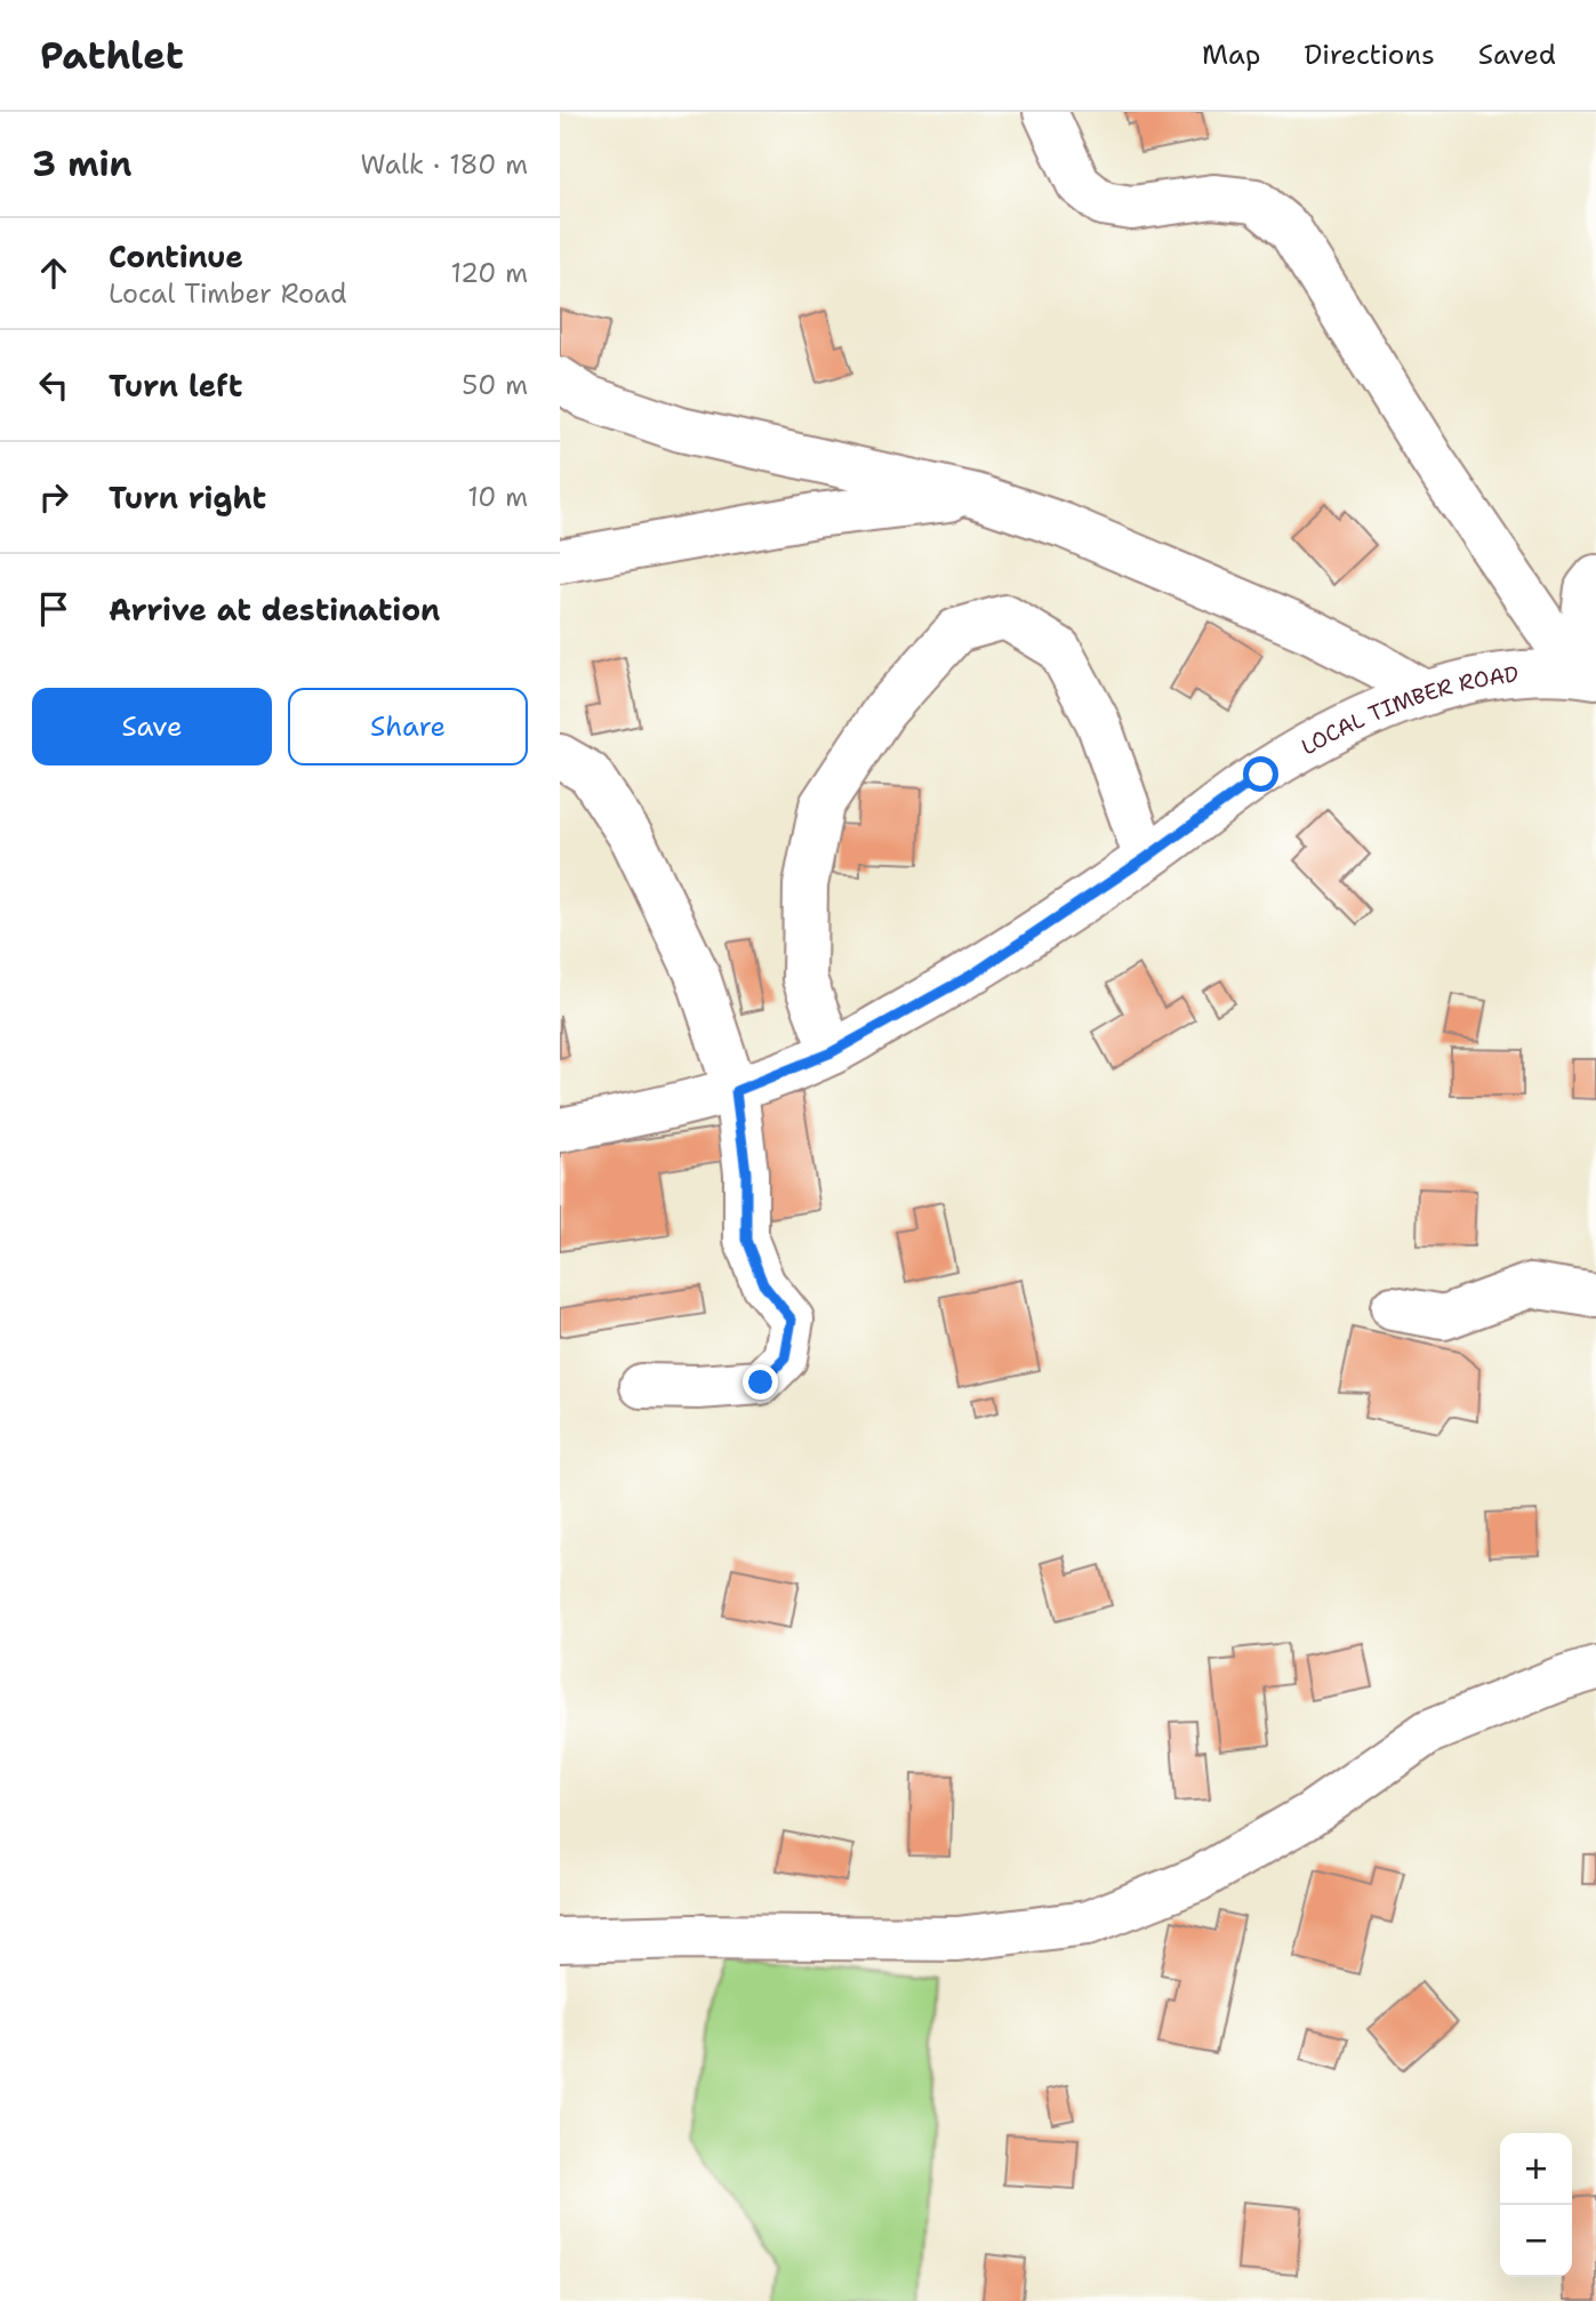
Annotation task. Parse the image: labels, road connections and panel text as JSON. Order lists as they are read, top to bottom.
{
  "streets": {
    "street": ["LOCAL TIMBER ROAD"]
  },
  "page": {
    "header": "Pathlet",
    "nav": ["Map", "Directions", "Saved"],
    "heading": ["3 min", "Walk · 180 m"],
    "list": [
      ["Continue", "Local Timber Road", "120 m"],
      ["Turn left", "50 m"],
      ["Turn right", "10 m"],
      "Arrive at destination"
    ],
    "buttons": ["Save", "Share"],
    "map_buttons": ["+", "−"]
  }
}
